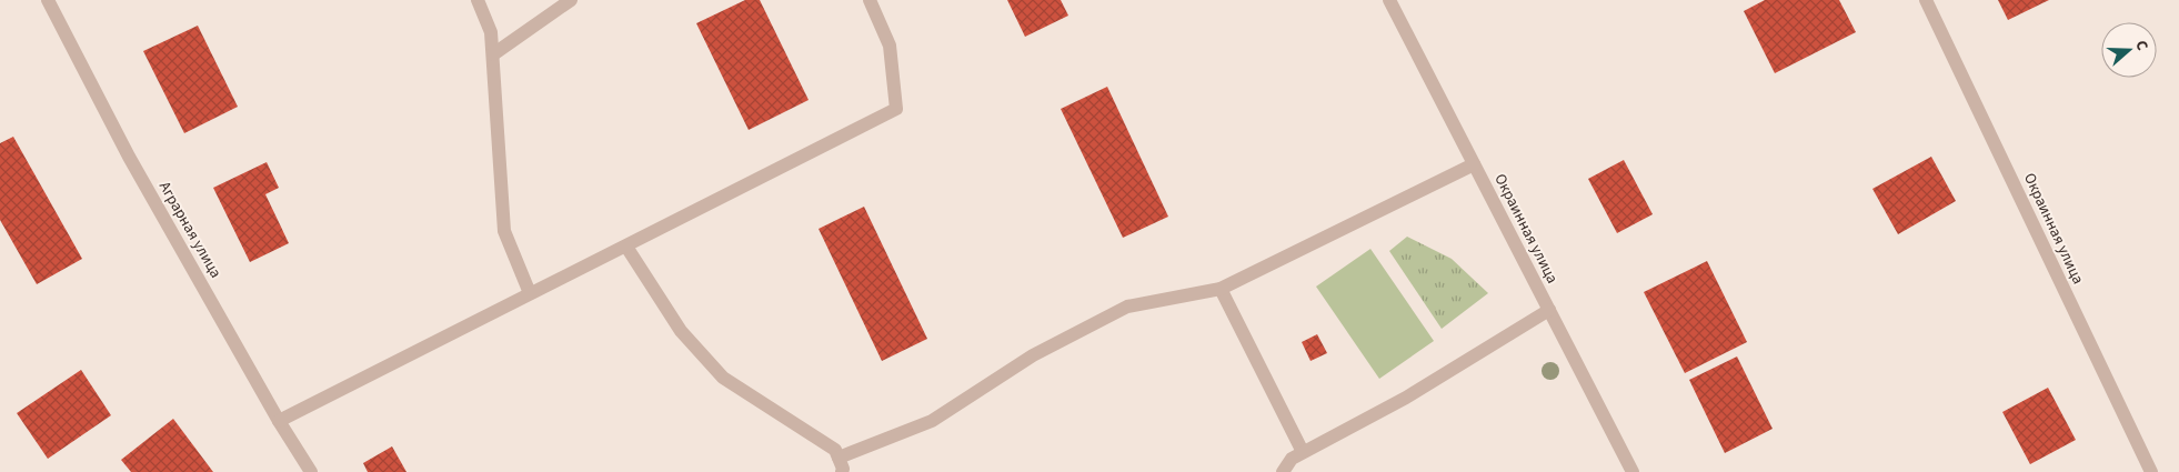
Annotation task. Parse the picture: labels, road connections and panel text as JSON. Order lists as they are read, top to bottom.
{
  "streets": {
    "street": ["Окраинная улица", "Аграрная улица"]
  },
  "north": "right"
}
